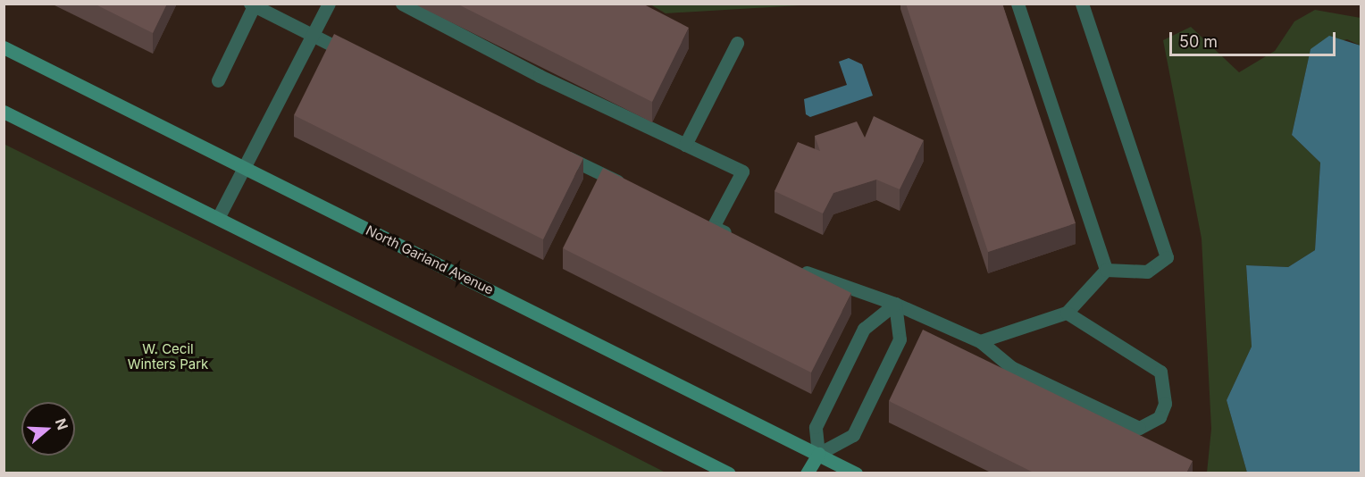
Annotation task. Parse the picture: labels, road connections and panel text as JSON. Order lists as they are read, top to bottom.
{
  "streets": {
    "main road": ["North Garland Avenue"]
  },
  "parks": ["W. Cecil Winters Park"],
  "scale_bar": "50 m",
  "north": "right"
}
